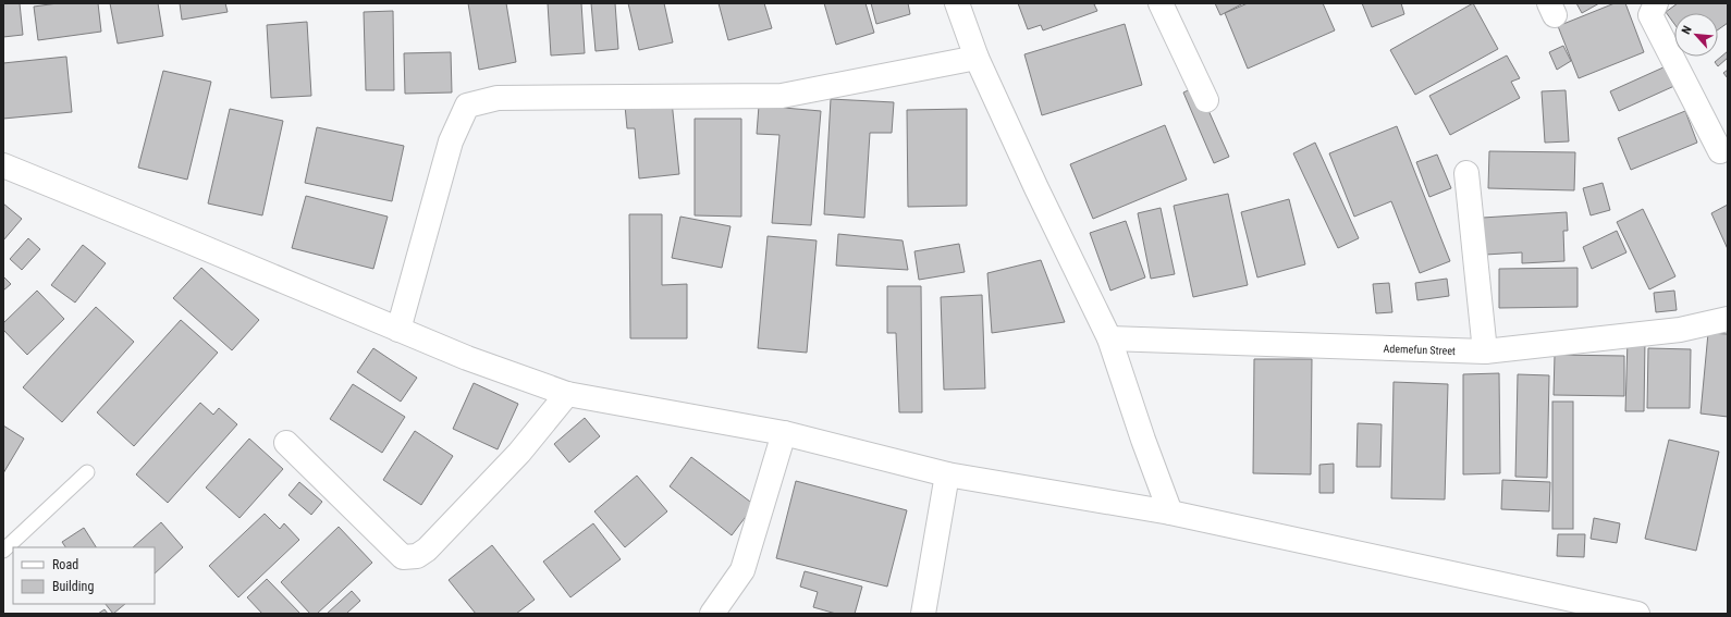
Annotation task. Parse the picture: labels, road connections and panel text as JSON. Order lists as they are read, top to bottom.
{
  "streets": {
    "street": ["Ademefun Street"]
  },
  "legend": ["Road", "Building"],
  "north": "top left"
}
